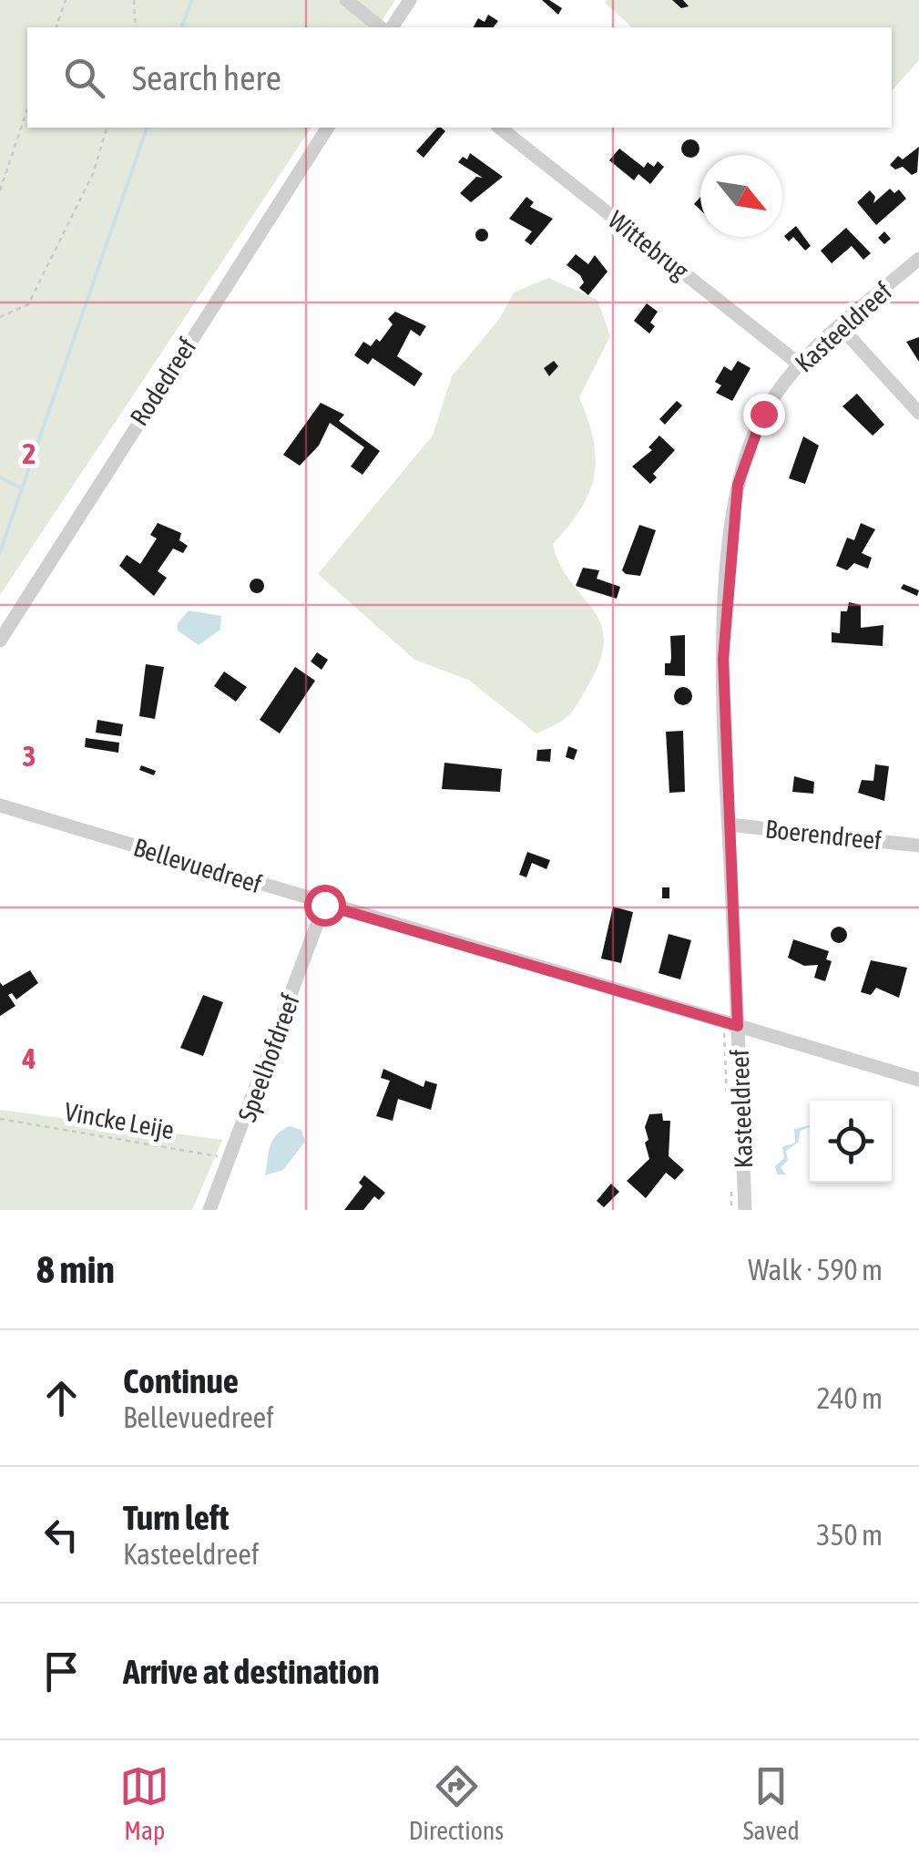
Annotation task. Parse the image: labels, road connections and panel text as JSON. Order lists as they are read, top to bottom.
{
  "streets": {
    "street": [
      "Wittebrug",
      "Kasteeldreef",
      "Rodedreef",
      "Boerendreef",
      "Bellevuedreef",
      "Speelhofdreef"
    ],
    "path": ["Vincke Leije"]
  },
  "crossings": [
    ["Wittebrug", "Kasteeldreef"],
    ["Kasteeldreef", "Boerendreef"],
    ["Kasteeldreef", "Bellevuedreef"],
    ["Bellevuedreef", "Speelhofdreef"],
    ["Speelhofdreef", "Vincke Leije"]
  ],
  "north": "bottom right",
  "page": {
    "search": "Search here",
    "heading": ["8 min", "Walk · 590 m"],
    "list": [
      ["Continue", "Bellevuedreef", "240 m"],
      ["Turn left", "Kasteeldreef", "350 m"],
      "Arrive at destination"
    ],
    "nav": ["Map", "Directions", "Saved"]
  },
  "grid": {
    "rows": ["2", "3", "4"]
  }
}
